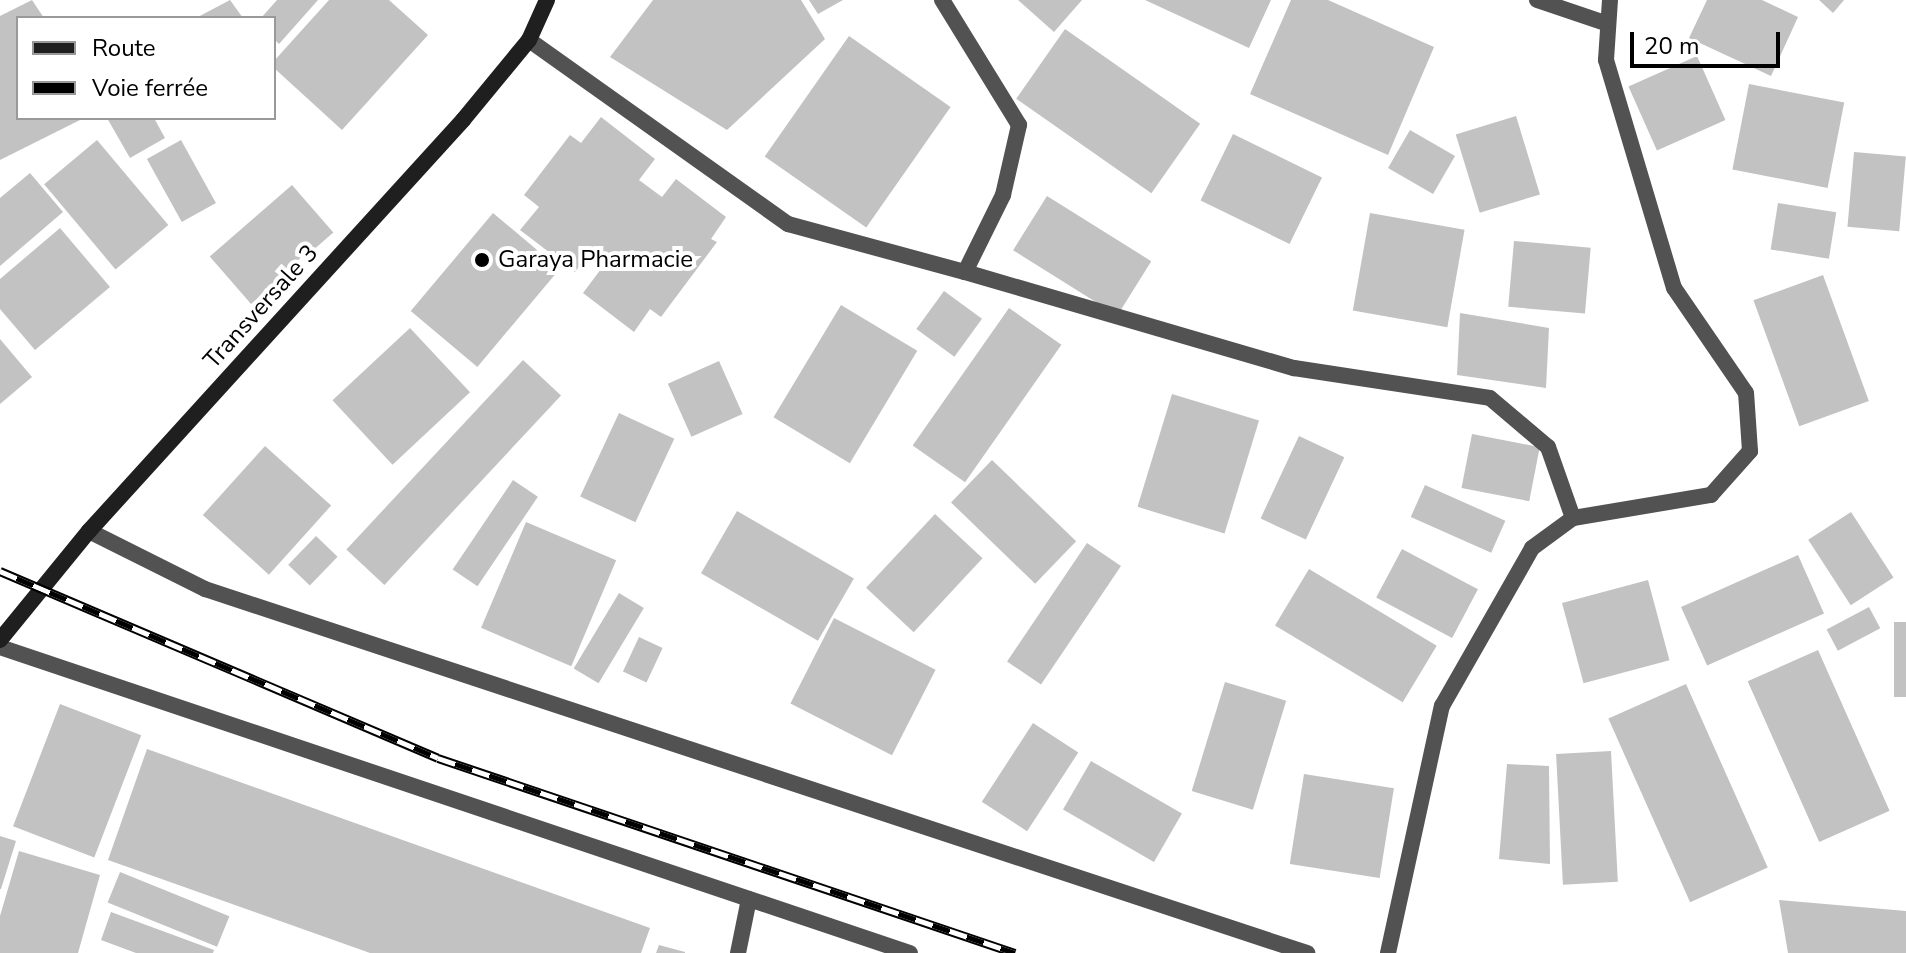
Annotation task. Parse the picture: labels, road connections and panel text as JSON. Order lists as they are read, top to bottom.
{
  "streets": {
    "main road": ["Transversale 3"]
  },
  "places": ["Garaya Pharmacie"],
  "legend": ["Route", "Voie ferrée"],
  "scale_bar": "20 m"
}
